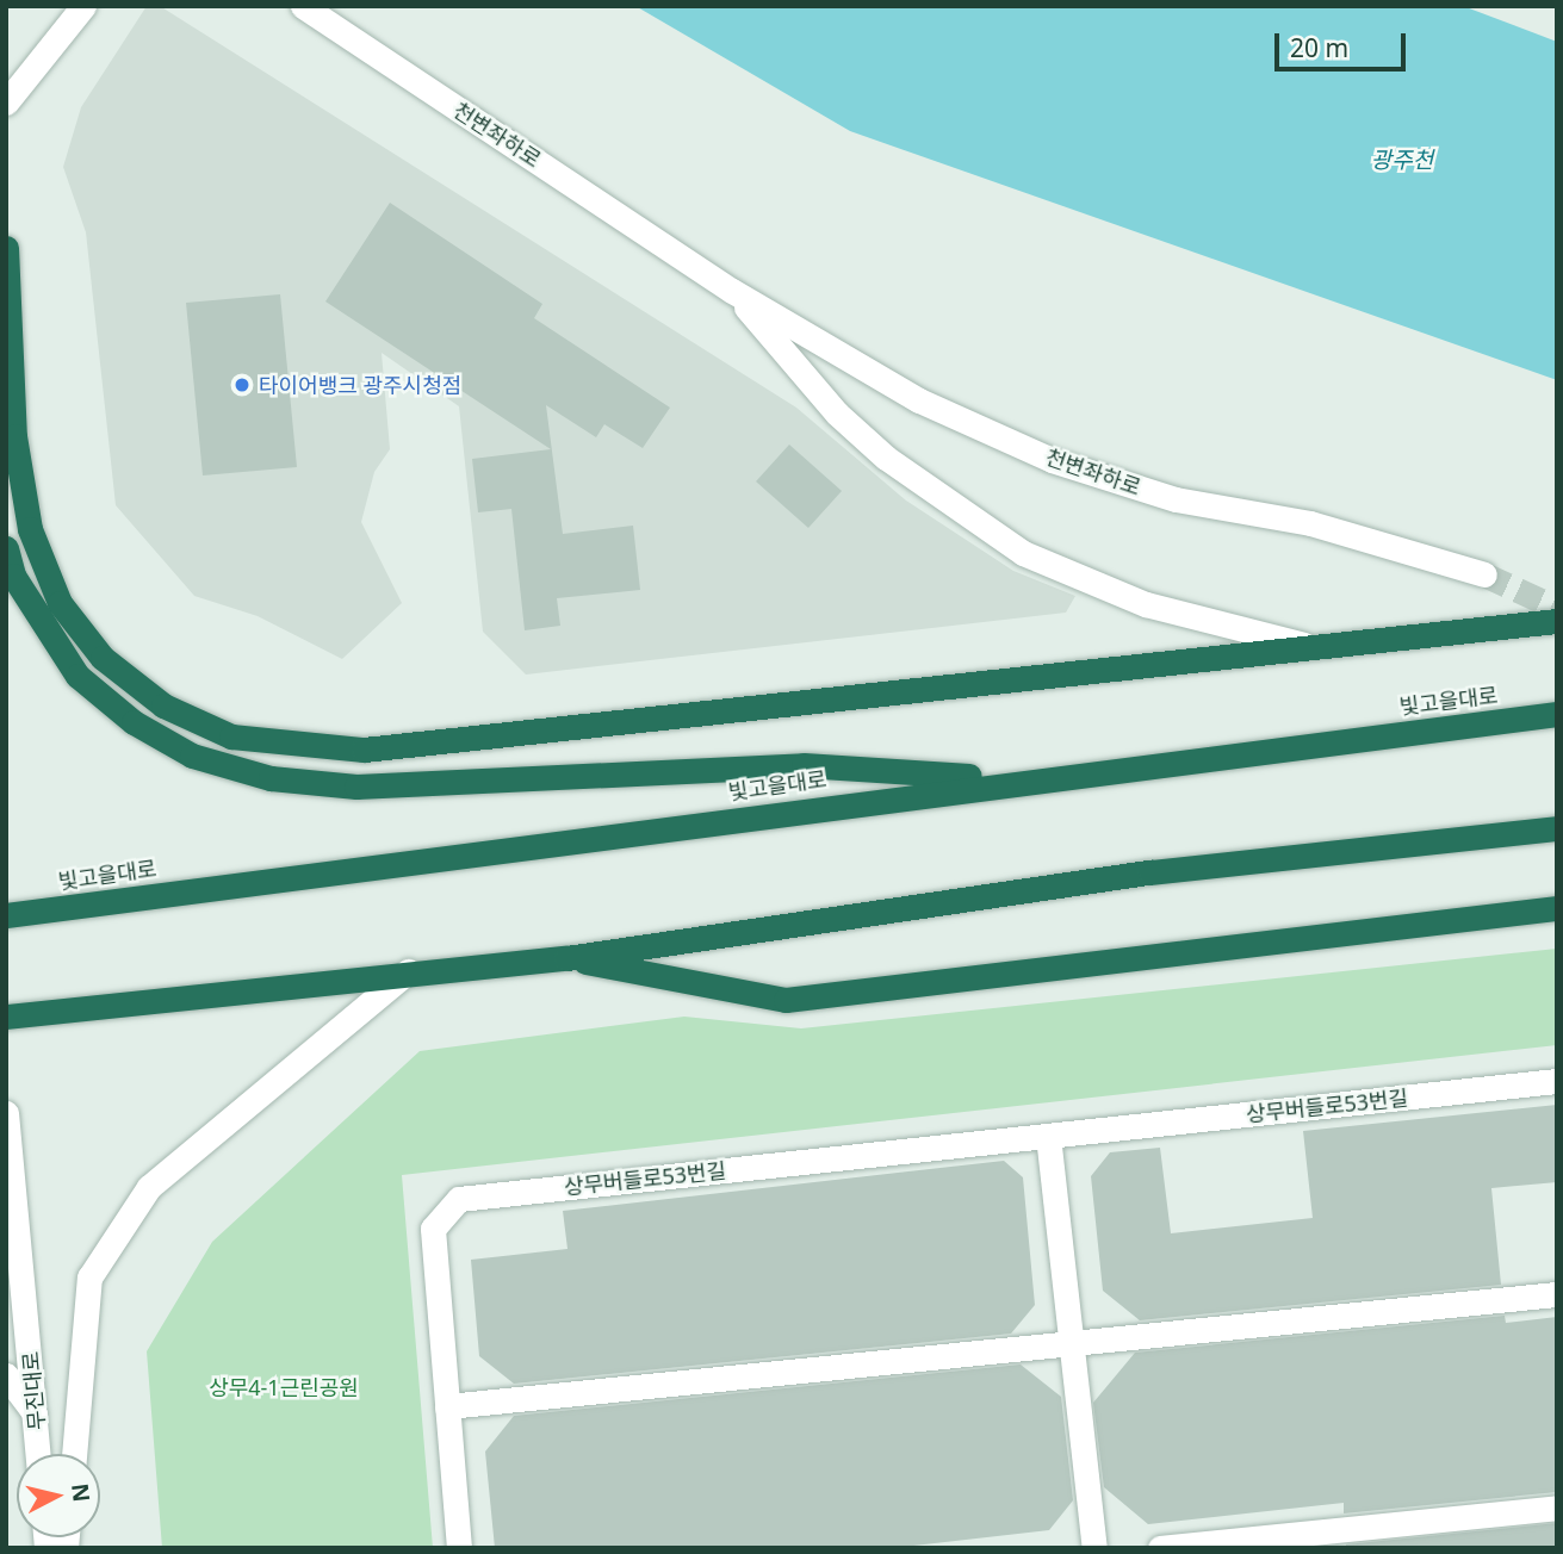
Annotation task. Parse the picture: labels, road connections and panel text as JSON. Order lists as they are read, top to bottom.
{
  "streets": {
    "highway": ["빛고을대로"],
    "street": ["천변좌하로", "상무버들로53번길", "무진대로"]
  },
  "water": ["광주천"],
  "parks": ["상무4-1근린공원"],
  "places": ["타이어뱅크 광주시청점"],
  "scale_bar": "20 m",
  "north": "right"
}
